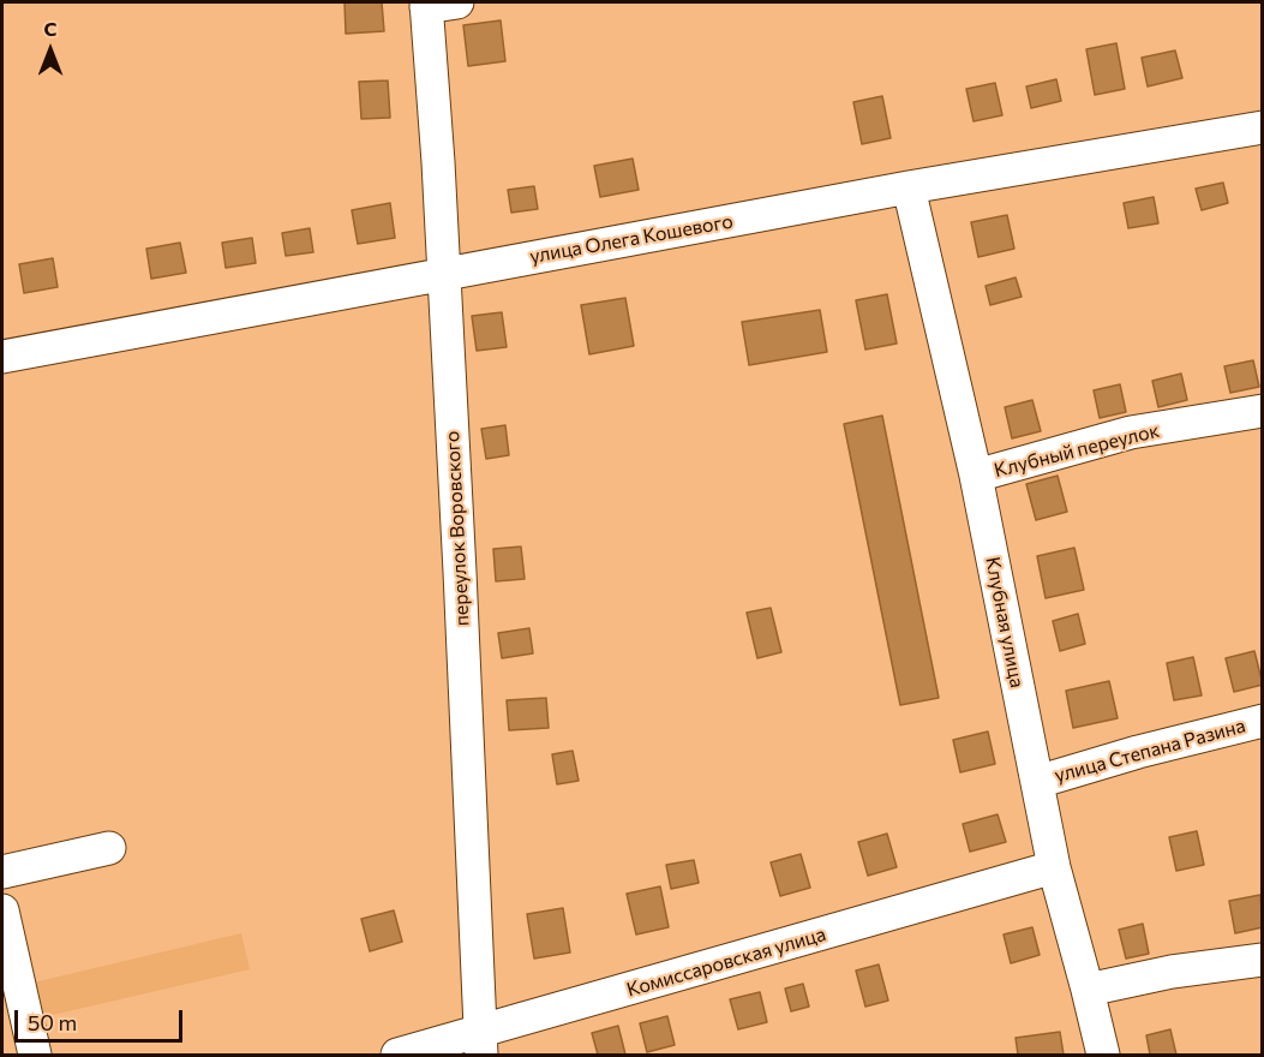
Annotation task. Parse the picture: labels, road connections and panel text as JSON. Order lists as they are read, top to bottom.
{
  "streets": {
    "street": [
      "улица Олега Кошевого",
      "Клубный переулок",
      "переулок Воровского",
      "Клубная улица",
      "улица Степана Разина",
      "Комиссаровская улица"
    ]
  },
  "crossings": [
    ["улица Олега Кошевого", "переулок Воровского"],
    ["улица Олега Кошевого", "Клубная улица"],
    ["Клубный переулок", "Клубная улица"],
    ["переулок Воровского", "Комиссаровская улица"],
    ["Клубная улица", "улица Степана Разина"],
    ["Клубная улица", "Комиссаровская улица"]
  ],
  "scale_bar": "50 m",
  "north": "top"
}
